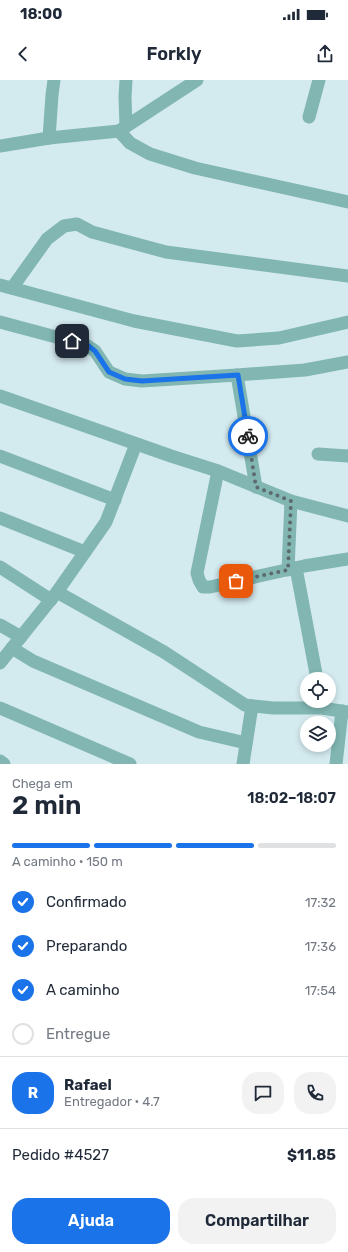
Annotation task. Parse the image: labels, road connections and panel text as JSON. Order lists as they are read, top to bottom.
{
  "page": {
    "status": "18:00",
    "header": "Forkly",
    "heading": ["2 min", "Chega em", "18:02–18:07"],
    "panel": [
      "Rafael",
      "Entregador · 4.7",
      "Pedido #4527",
      "$11.85"
    ],
    "bar": "A caminho · 150 m",
    "list": [
      ["Confirmado", "17:32"],
      ["Preparando", "17:36"],
      ["A caminho", "17:54"],
      "Entregue"
    ],
    "round": "R",
    "buttons": ["Ajuda", "Compartilhar"]
  }
}
